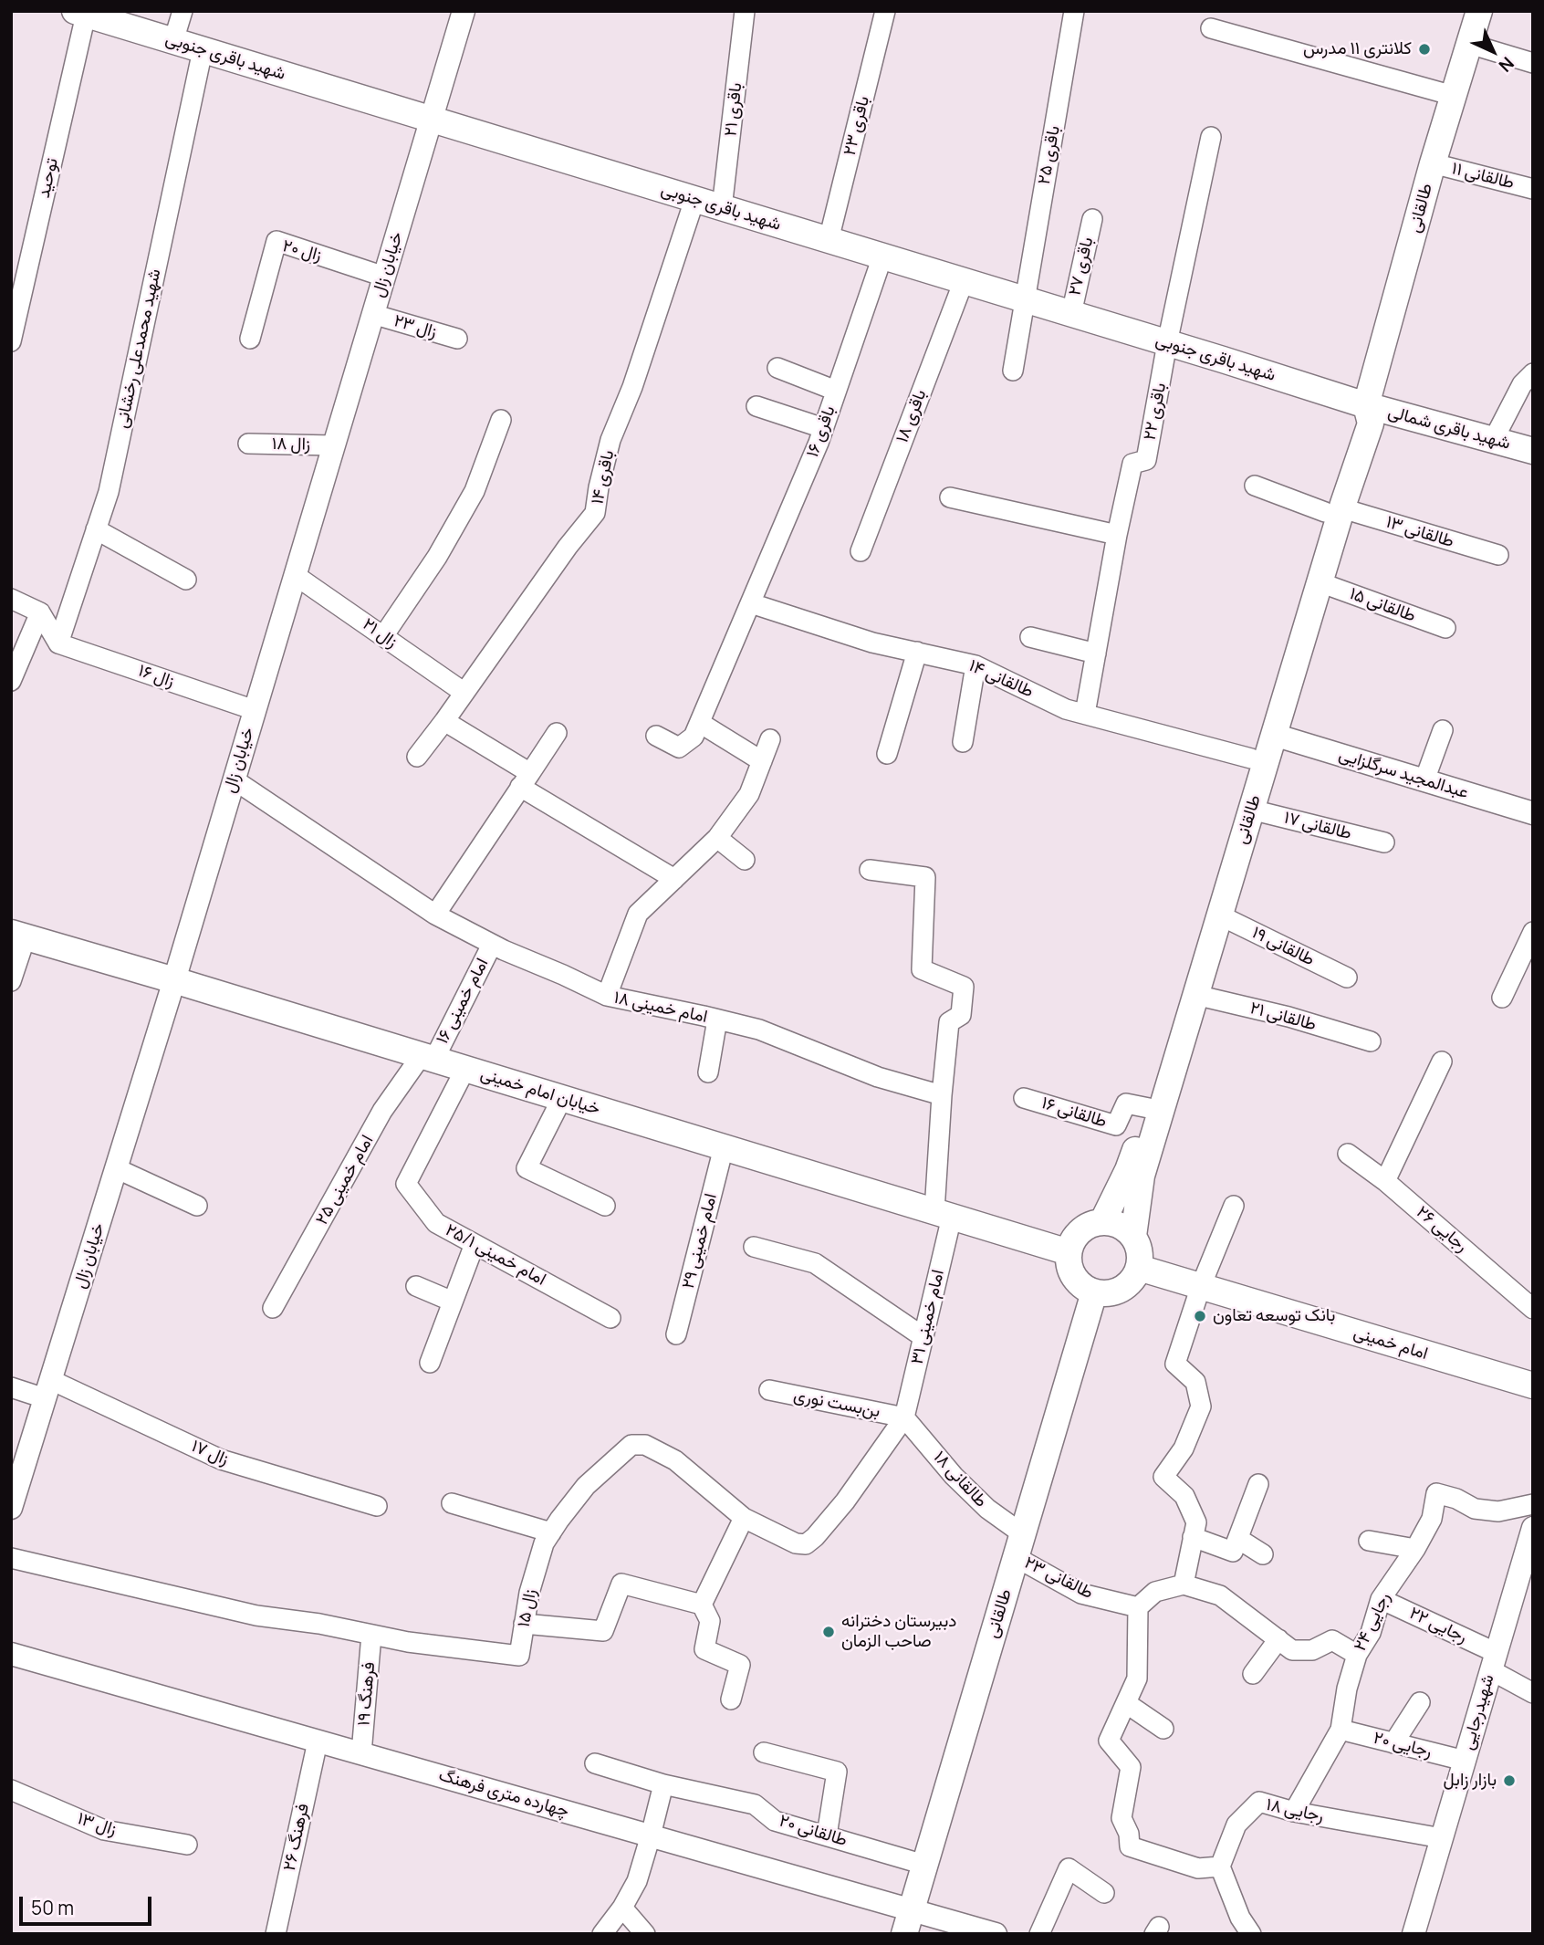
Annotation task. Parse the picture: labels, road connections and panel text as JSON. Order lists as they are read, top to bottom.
{
  "streets": {
    "main road": [
      "شهید باقری جنوبی",
      "طالقانی",
      "شهید باقری شمالی",
      "خیابان امام خمینی",
      "امام خمینی"
    ],
    "street": [
      "باقری ۲۱",
      "باقری ۲۳",
      "باقری ۲۵",
      "طالقانی ۱۱",
      "توحید",
      "زال ۲۰",
      "خیابان زال",
      "باقری ۲۷",
      "زال ۲۳",
      "شهید محمدعلی رخشانی",
      "باقری ۲۲",
      "باقری ۱۸",
      "باقری ۱۶",
      "زال ۱۸",
      "باقری ۱۴",
      "طالقانی ۱۳",
      "طالقانی ۱۵",
      "زال ۲۱",
      "زال ۱۶",
      "طالقانی ۱۴",
      "عبدالمجید سرگلزایی",
      "طالقانی ۱۷",
      "طالقانی ۱۹",
      "امام خمینی ۱۶",
      "امام خمینی ۱۸",
      "طالقانی ۲۱",
      "طالقانی ۱۶",
      "امام خمینی ۲۵",
      "رجایی ۲۶",
      "امام خمینی ۲۹",
      "امام خمینی ۲۵/۱",
      "امام خمینی ۳۱",
      "بن‌بست نوری",
      "زال ۱۷",
      "طالقانی ۱۸",
      "طالقانی ۲۳",
      "زال ۱۵",
      "رجایی ۲۴",
      "رجایی ۲۲",
      "فرهنگ ۱۹",
      "شهیدرجایی",
      "رجایی ۲۰",
      "چهارده متری فرهنگ",
      "رجایی ۱۸",
      "زال ۱۳",
      "طالقانی ۲۰",
      "فرهنگ ۲۶"
    ]
  },
  "crossings": [
    ["شهید باقری جنوبی", "باقری ۲۱"],
    ["شهید باقری جنوبی", "باقری ۲۳"],
    ["شهید باقری جنوبی", "باقری ۲۵"],
    ["شهید باقری جنوبی", "توحید"],
    ["شهید باقری جنوبی", "طالقانی"],
    ["شهید باقری جنوبی", "خیابان زال"],
    ["شهید باقری جنوبی", "باقری ۲۷"],
    ["شهید باقری جنوبی", "شهید محمدعلی رخشانی"],
    ["شهید باقری جنوبی", "باقری ۲۲"],
    ["شهید باقری جنوبی", "باقری ۱۸"],
    ["شهید باقری جنوبی", "شهید باقری شمالی"],
    ["شهید باقری جنوبی", "باقری ۱۶"],
    ["شهید باقری جنوبی", "باقری ۱۴"],
    ["طالقانی ۱۱", "طالقانی"],
    ["طالقانی", "شهید باقری شمالی"],
    ["طالقانی", "طالقانی ۱۳"],
    ["طالقانی", "طالقانی ۱۵"],
    ["طالقانی", "طالقانی ۱۴"],
    ["طالقانی", "عبدالمجید سرگلزایی"],
    ["طالقانی", "طالقانی ۱۷"],
    ["طالقانی", "طالقانی ۱۹"],
    ["طالقانی", "طالقانی ۲۱"],
    ["طالقانی", "خیابان امام خمینی"],
    ["طالقانی", "طالقانی ۱۶"],
    ["طالقانی", "امام خمینی"],
    ["طالقانی", "طالقانی ۱۸"],
    ["طالقانی", "طالقانی ۲۳"],
    ["طالقانی", "چهارده متری فرهنگ"],
    ["طالقانی", "طالقانی ۲۰"],
    ["زال ۲۰", "خیابان زال"],
    ["خیابان زال", "زال ۲۳"],
    ["خیابان زال", "زال ۱۸"],
    ["خیابان زال", "زال ۲۱"],
    ["خیابان زال", "زال ۱۶"],
    ["خیابان زال", "امام خمینی ۱۸"],
    ["خیابان زال", "خیابان امام خمینی"],
    ["خیابان زال", "زال ۱۷"],
    ["شهید محمدعلی رخشانی", "زال ۱۶"],
    ["باقری ۲۲", "طالقانی ۱۴"],
    ["باقری ۱۶", "طالقانی ۱۴"],
    ["باقری ۱۴", "زال ۲۱"],
    ["امام خمینی ۱۶", "امام خمینی ۱۸"],
    ["امام خمینی ۱۶", "خیابان امام خمینی"],
    ["امام خمینی ۱۶", "امام خمینی ۲۵"],
    ["خیابان امام خمینی", "امام خمینی ۲۵"],
    ["خیابان امام خمینی", "امام خمینی ۲۹"],
    ["خیابان امام خمینی", "امام خمینی ۲۵/۱"],
    ["خیابان امام خمینی", "امام خمینی ۳۱"],
    ["خیابان امام خمینی", "امام خمینی"],
    ["امام خمینی ۳۱", "بن‌بست نوری"],
    ["امام خمینی ۳۱", "طالقانی ۱۸"],
    ["امام خمینی ۳۱", "زال ۱۵"],
    ["بن‌بست نوری", "طالقانی ۱۸"],
    ["بن‌بست نوری", "زال ۱۵"],
    ["طالقانی ۱۸", "طالقانی ۲۳"],
    ["طالقانی ۱۸", "زال ۱۵"],
    ["زال ۱۵", "فرهنگ ۱۹"],
    ["رجایی ۲۴", "رجایی ۲۲"],
    ["رجایی ۲۴", "رجایی ۲۰"],
    ["رجایی ۲۴", "رجایی ۱۸"],
    ["رجایی ۲۲", "شهیدرجایی"],
    ["فرهنگ ۱۹", "چهارده متری فرهنگ"],
    ["شهیدرجایی", "رجایی ۲۰"],
    ["شهیدرجایی", "رجایی ۱۸"],
    ["چهارده متری فرهنگ", "فرهنگ ۲۶"]
  ],
  "places": [
    "کلانتری ۱۱ مدرس",
    "بانک توسعه تعاون",
    "دبیرستان دخترانه صاحب الزمان",
    "بازار زابل"
  ],
  "scale_bar": "50 m",
  "north": "bottom right"
}
